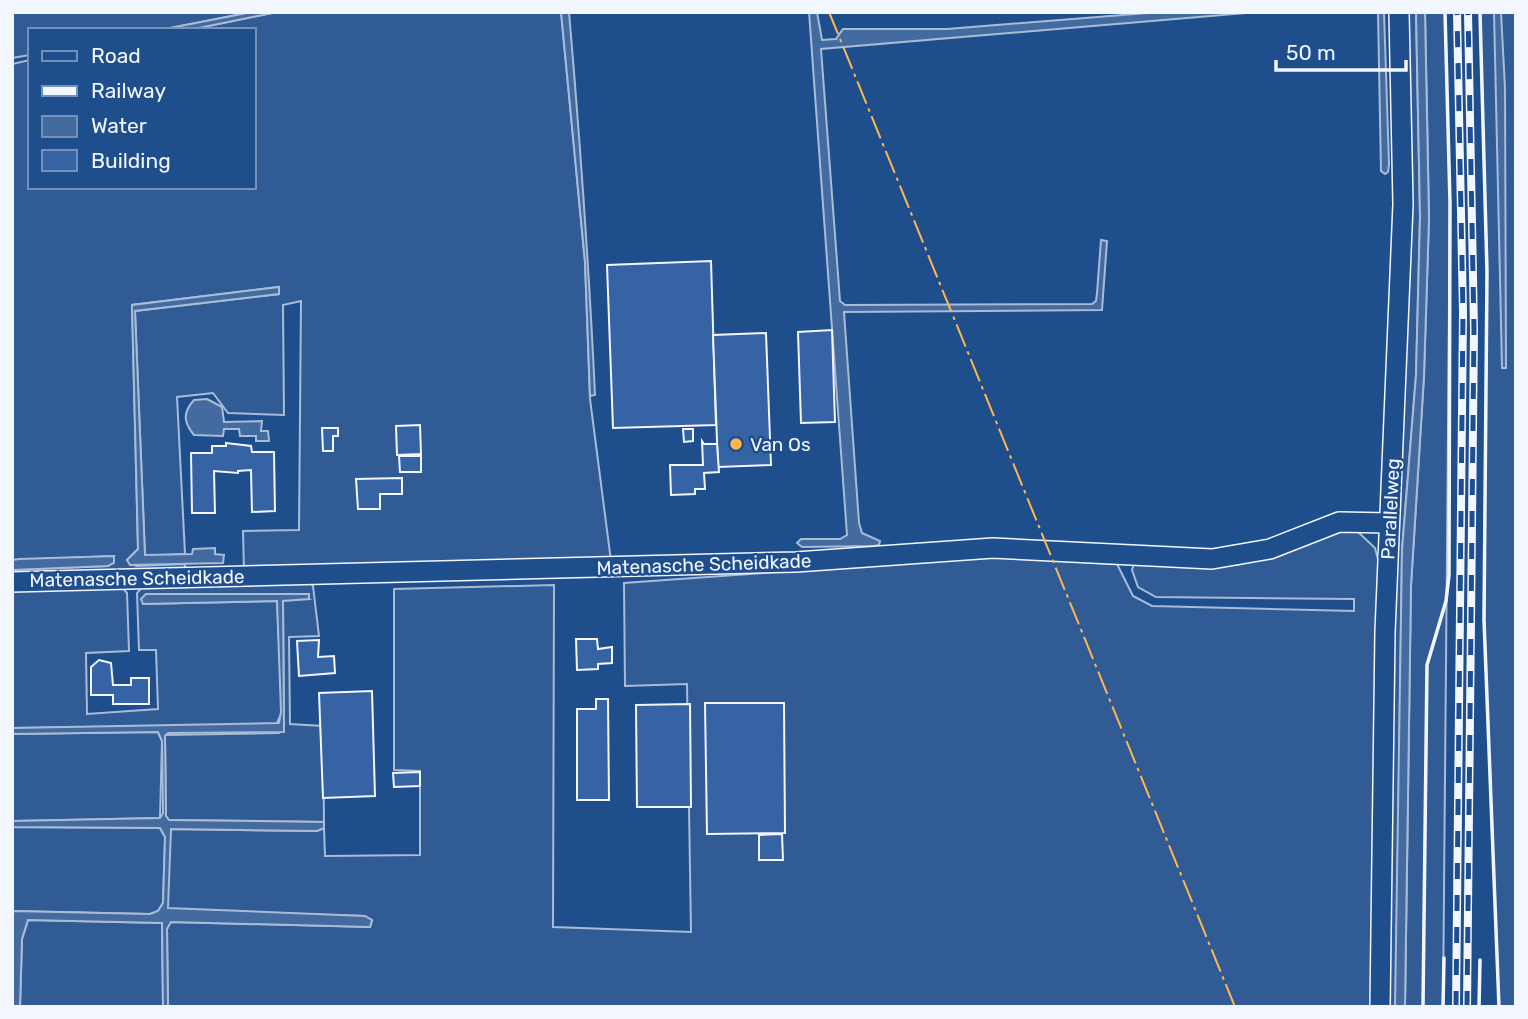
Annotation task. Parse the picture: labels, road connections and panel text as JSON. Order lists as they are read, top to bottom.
{
  "streets": {
    "street": ["Parallelweg", "Matenasche Scheidkade"]
  },
  "crossings": [
    ["Parallelweg", "Matenasche Scheidkade"]
  ],
  "places": ["Van Os"],
  "legend": [
    "Road",
    "Railway",
    "Water",
    "Building"
  ],
  "scale_bar": "50 m"
}
